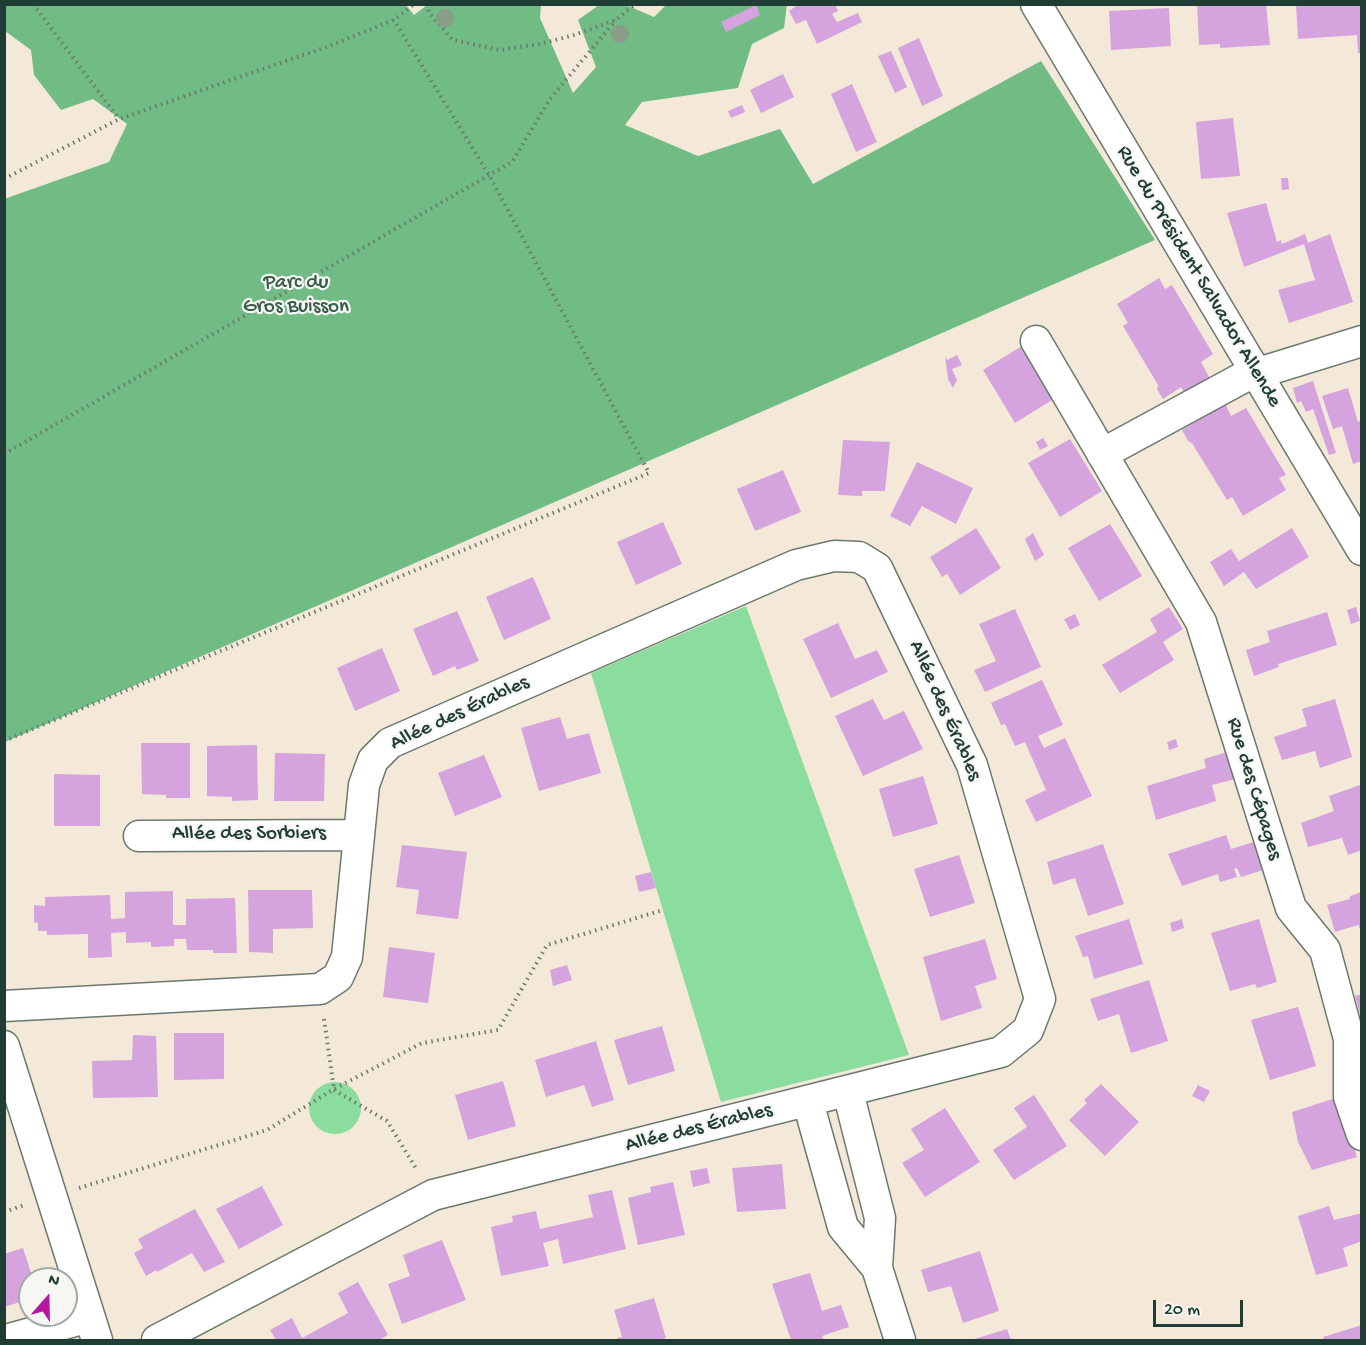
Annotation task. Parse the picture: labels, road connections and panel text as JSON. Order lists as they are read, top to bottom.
{
  "streets": {
    "street": [
      "Rue du Président Salvador Allende",
      "Allée des Érables",
      "Rue des Cépages",
      "Allée des Sorbiers"
    ]
  },
  "crossings": [
    ["Allée des Érables", "Allée des Sorbiers"]
  ],
  "parks": ["Parc du Gros Buisson"],
  "scale_bar": "20 m",
  "north": "top"
}
